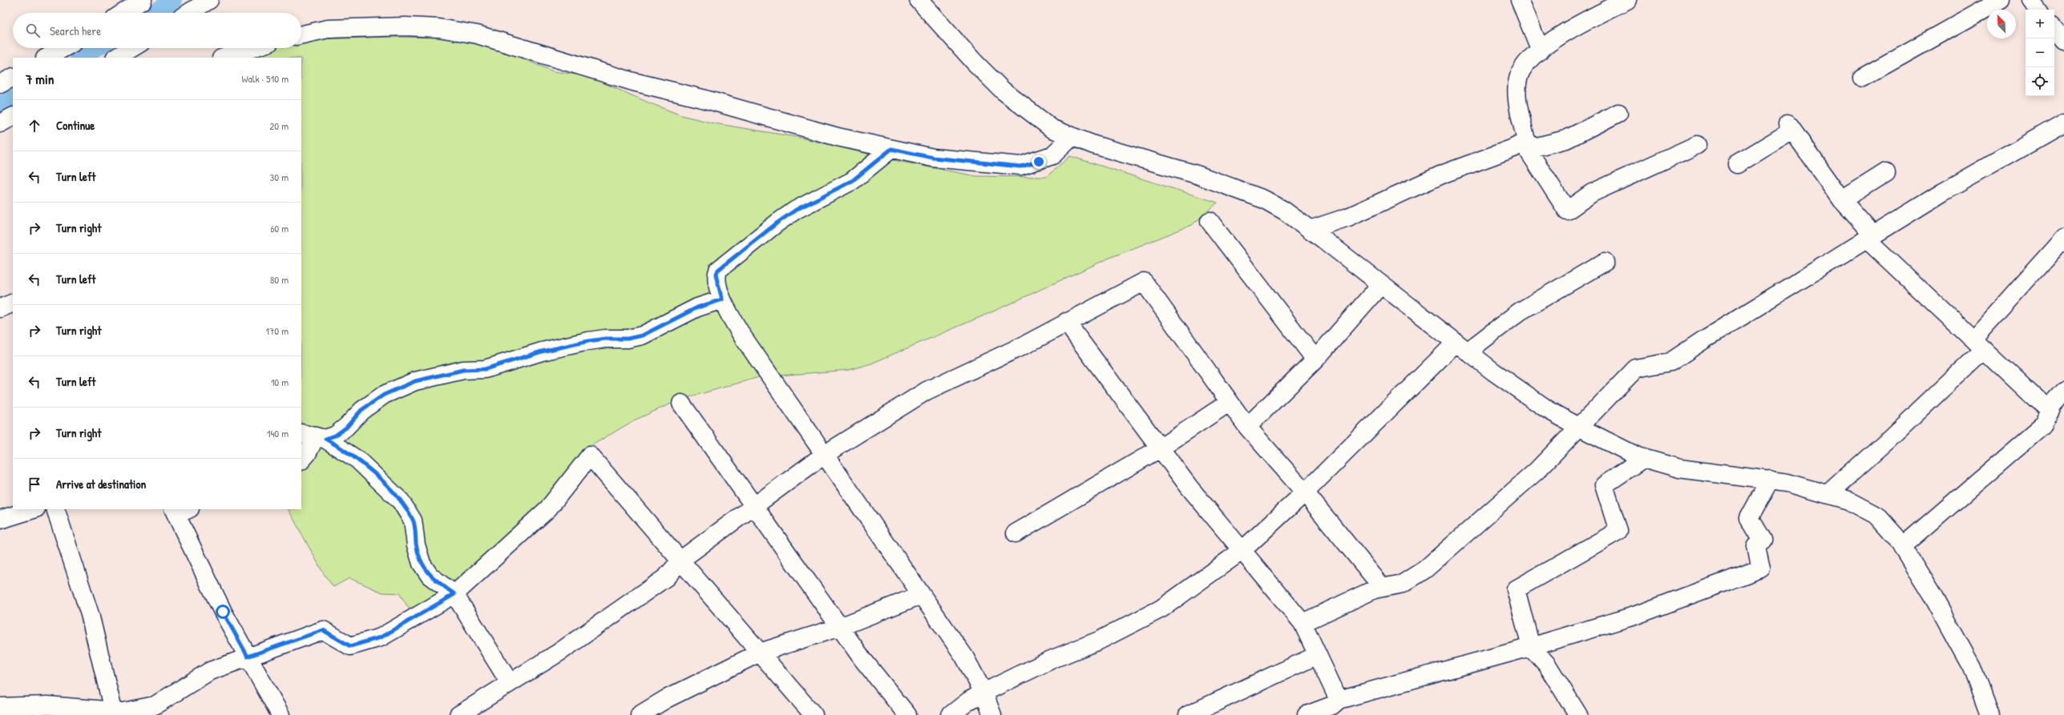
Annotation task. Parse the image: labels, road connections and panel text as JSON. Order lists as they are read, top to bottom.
{
  "north": "top left",
  "page": {
    "map_buttons": ["+", "−"],
    "search": "Search here",
    "heading": ["7 min", "Walk · 510 m"],
    "list": [
      ["Continue", "20 m"],
      ["Turn left", "30 m"],
      ["Turn right", "60 m"],
      ["Turn left", "80 m"],
      ["Turn right", "170 m"],
      ["Turn left", "10 m"],
      ["Turn right", "140 m"],
      "Arrive at destination"
    ]
  }
}
